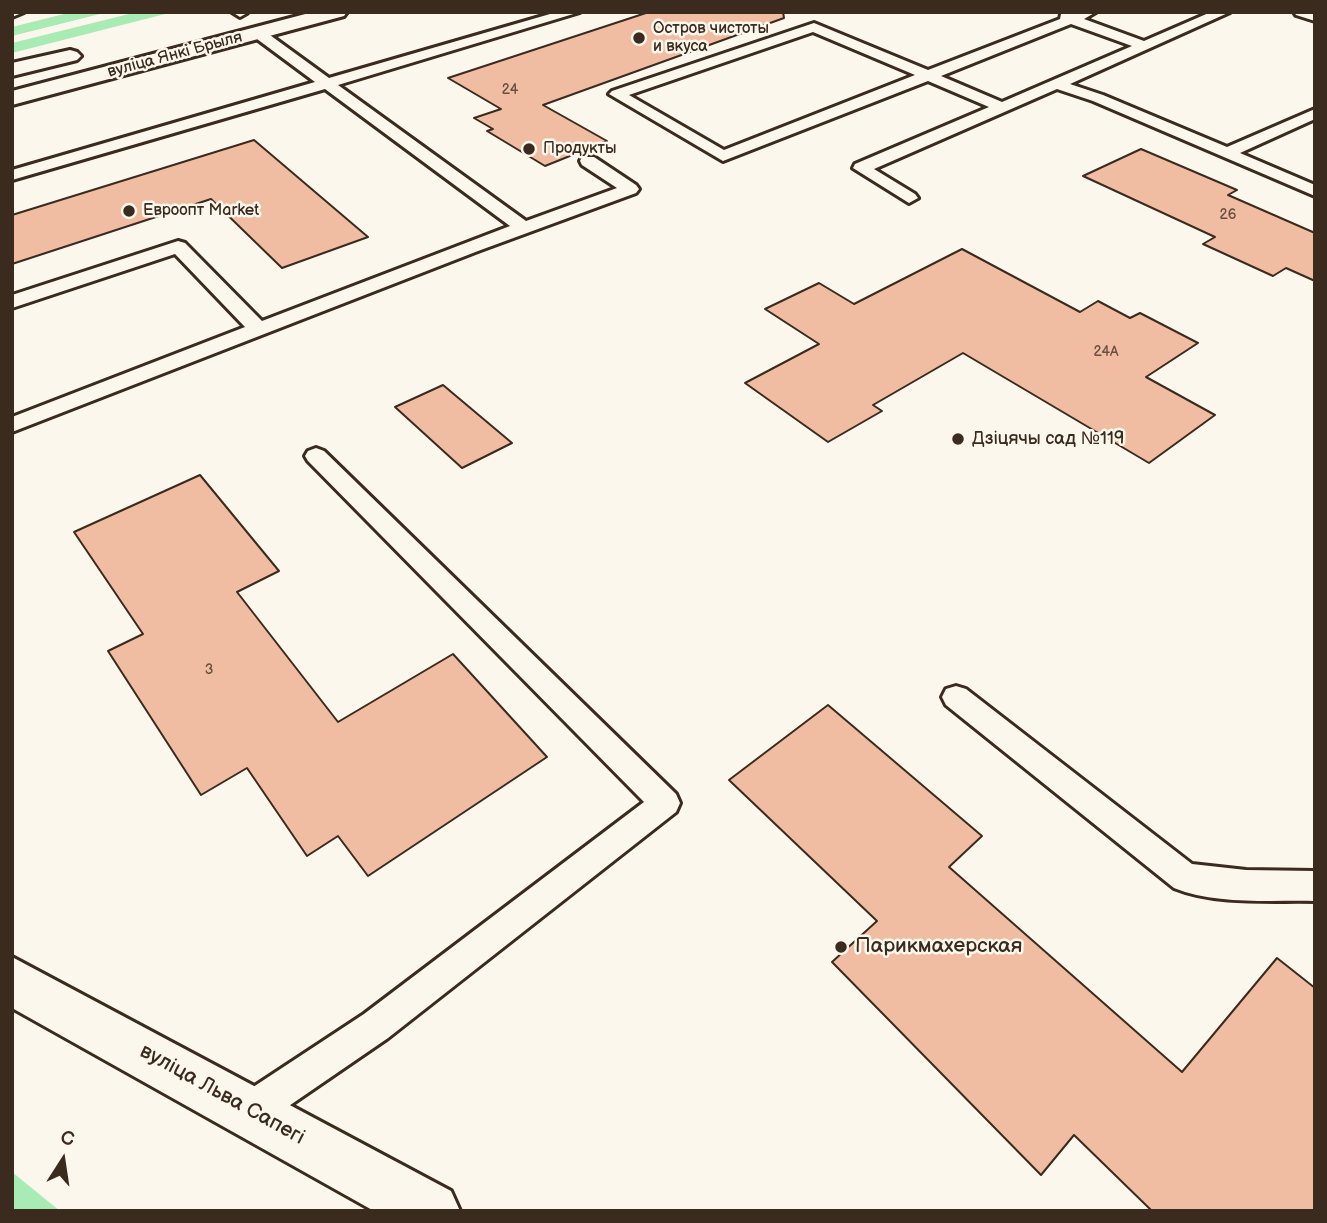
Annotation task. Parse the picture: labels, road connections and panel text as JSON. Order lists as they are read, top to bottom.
{
  "streets": {
    "main road": ["вуліца Янкі Брыля", "вуліца Льва Сапегі"]
  },
  "places": [
    "Остров чистоты и вкуса",
    "Продукты",
    "Евроопт Market",
    "Дзіцячы сад №119",
    "Парикмахерская"
  ],
  "house_numbers": [
    "24",
    "26",
    "24А",
    "3"
  ],
  "north": "top"
}
